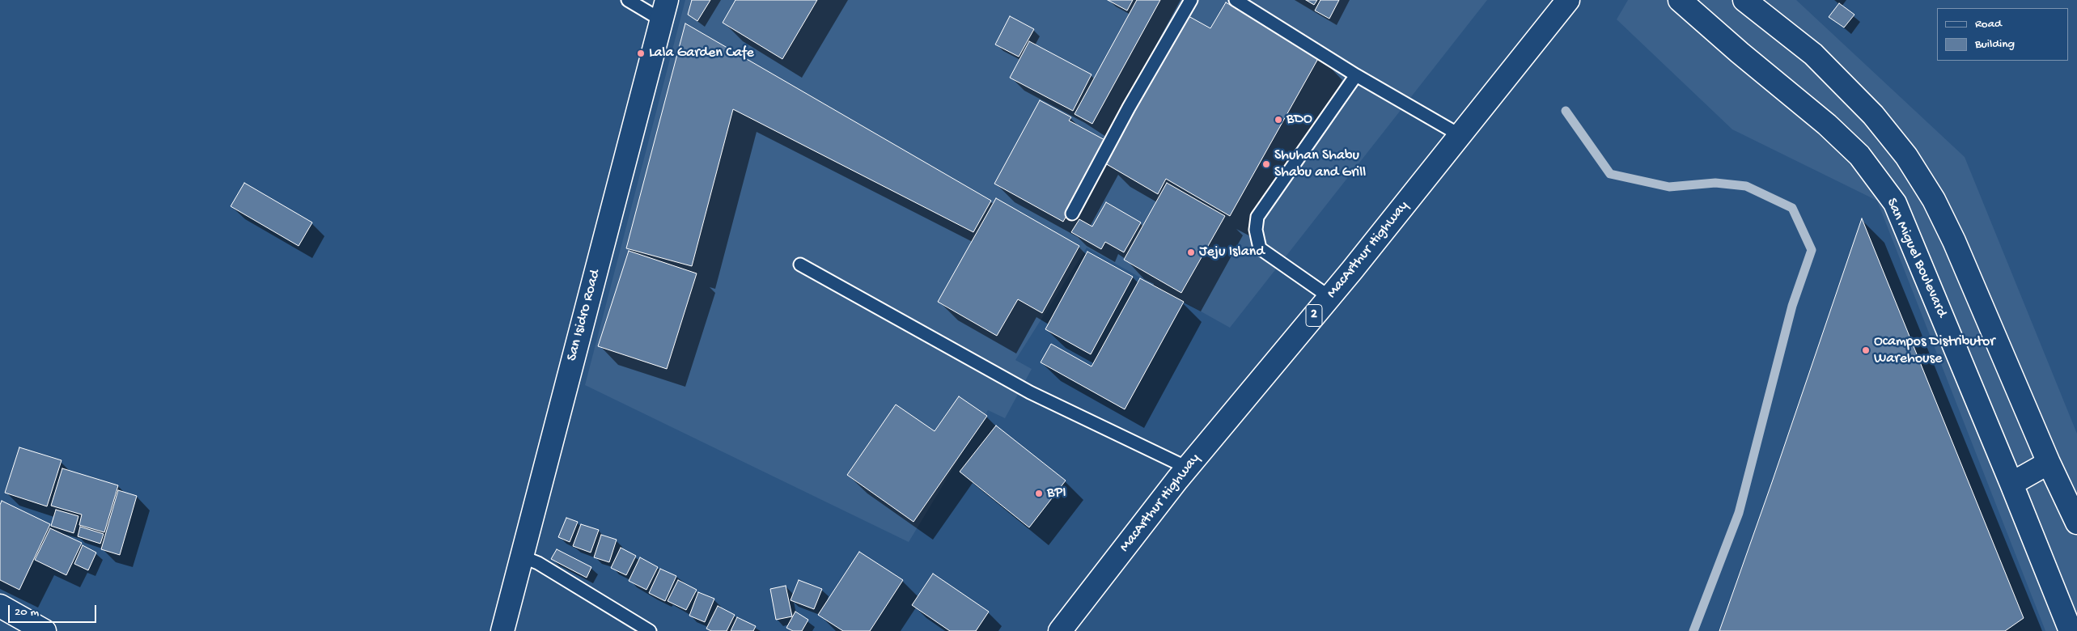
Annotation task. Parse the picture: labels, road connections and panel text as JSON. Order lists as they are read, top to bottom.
{
  "streets": {
    "main road": [
      "MacArthur Highway",
      "San Miguel Boulevard",
      "San Isidro Road",
      "2"
    ]
  },
  "places": [
    "Lala Garden Cafe",
    "BDO",
    "Shuhan Shabu Shabu and Grill",
    "Jeju Island",
    "Ocampos Distributor Warehouse",
    "BPI"
  ],
  "legend": ["Road", "Building"],
  "scale_bar": "20 m"
}
